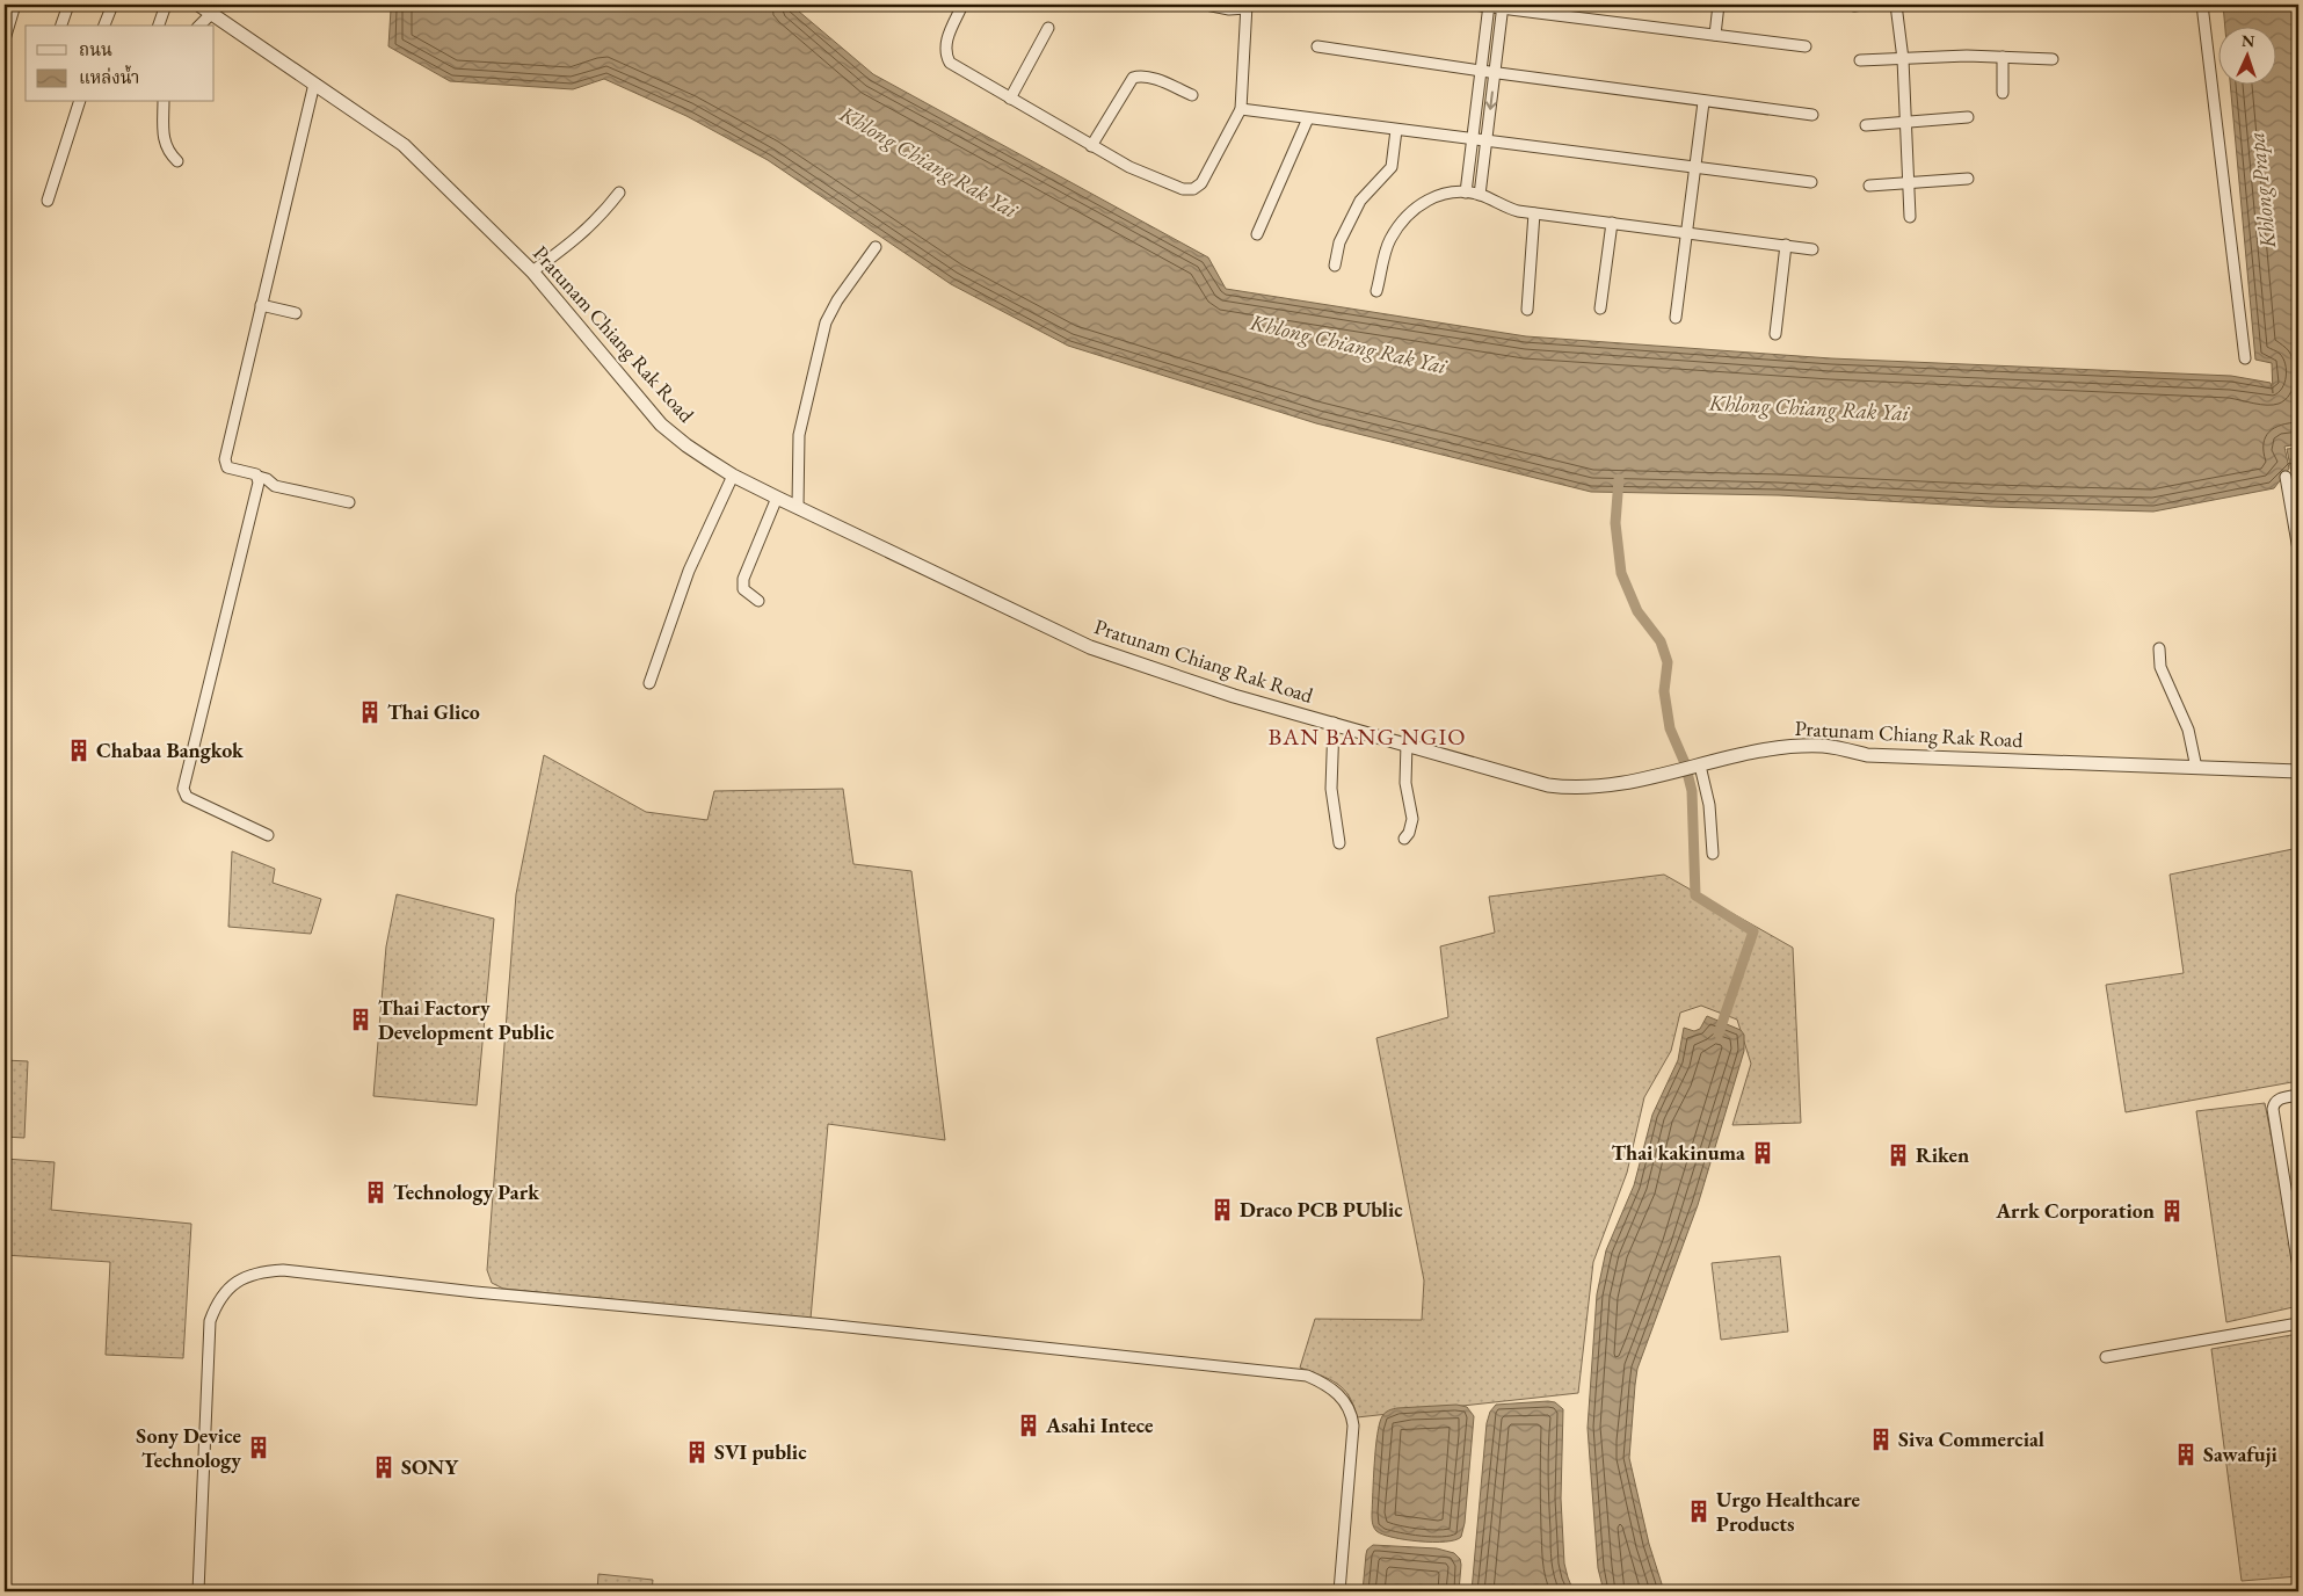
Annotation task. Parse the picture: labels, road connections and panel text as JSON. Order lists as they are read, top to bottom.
{
  "streets": {
    "street": ["Pratunam Chiang Rak Road"]
  },
  "districts": ["BAN BANG NGIO"],
  "water": ["Khlong Chiang Rak Yai", "Khlong Prapa"],
  "places": {
    "building": [
      "Thai Glico",
      "Chabaa Bangkok",
      "Thai Factory Development Public",
      "Thai kakinuma",
      "Riken",
      "Technology Park",
      "Draco PCB PUblic",
      "Arrk Corporation",
      "Asahi Intece",
      "Siva Commercial",
      "Sony Device Technology",
      "SVI public",
      "Sawafuji",
      "SONY",
      "Urgo Healthcare Products"
    ]
  },
  "legend": ["ถนน", "แหล่งน้ำ"],
  "north": "top"
}
